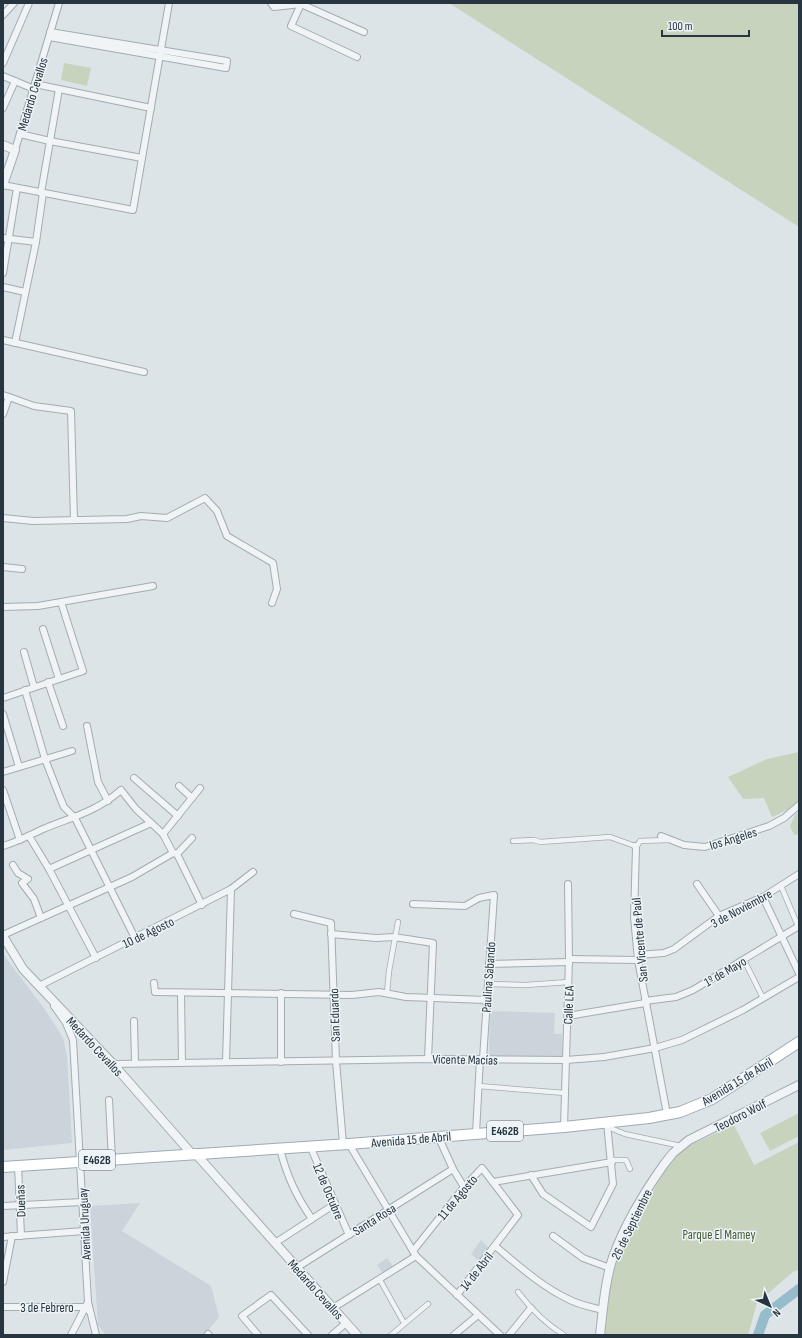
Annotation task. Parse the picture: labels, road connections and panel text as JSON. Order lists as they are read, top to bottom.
{
  "streets": {
    "main road": ["Avenida 15 de Abril", "E462B"],
    "street": [
      "Medardo Cevallos",
      "los Ángeles",
      "3 de Noviembre",
      "10 de Agosto",
      "San Vicente de Paúl",
      "1º de Mayo",
      "Paulina Sabando",
      "Calle LEA",
      "San Eduardo",
      "Vicente Macías",
      "Teodoro Wolf",
      "12 de Octubre",
      "11 de Agosto",
      "Dueñas",
      "Santa Rosa",
      "Avenida Uruguay",
      "26 de Septiembre",
      "14 de Abril",
      "3 de Febrero"
    ]
  },
  "crossings": [
    ["Medardo Cevallos", "10 de Agosto"],
    ["Medardo Cevallos", "Vicente Macías"],
    ["Medardo Cevallos", "Avenida 15 de Abril"],
    ["Medardo Cevallos", "11 de Agosto"],
    ["Medardo Cevallos", "Santa Rosa"],
    ["Medardo Cevallos", "Avenida Uruguay"],
    ["3 de Noviembre", "San Vicente de Paúl"],
    ["3 de Noviembre", "Paulina Sabando"],
    ["3 de Noviembre", "Calle LEA"],
    ["10 de Agosto", "Avenida Uruguay"],
    ["San Vicente de Paúl", "1º de Mayo"],
    ["San Vicente de Paúl", "Vicente Macías"],
    ["San Vicente de Paúl", "Avenida 15 de Abril"],
    ["1º de Mayo", "Calle LEA"],
    ["Paulina Sabando", "Vicente Macías"],
    ["Paulina Sabando", "Avenida 15 de Abril"],
    ["Calle LEA", "Vicente Macías"],
    ["Calle LEA", "Avenida 15 de Abril"],
    ["San Eduardo", "Vicente Macías"],
    ["San Eduardo", "Avenida 15 de Abril"],
    ["San Eduardo", "11 de Agosto"],
    ["San Eduardo", "Santa Rosa"],
    ["San Eduardo", "14 de Abril"],
    ["Avenida 15 de Abril", "12 de Octubre"],
    ["Avenida 15 de Abril", "Dueñas"],
    ["Avenida 15 de Abril", "Avenida Uruguay"],
    ["Teodoro Wolf", "26 de Septiembre"],
    ["12 de Octubre", "Santa Rosa"],
    ["11 de Agosto", "14 de Abril"],
    ["Avenida Uruguay", "3 de Febrero"]
  ],
  "parks": ["Parque El Mamey"],
  "scale_bar": "100 m",
  "north": "bottom right"
}
